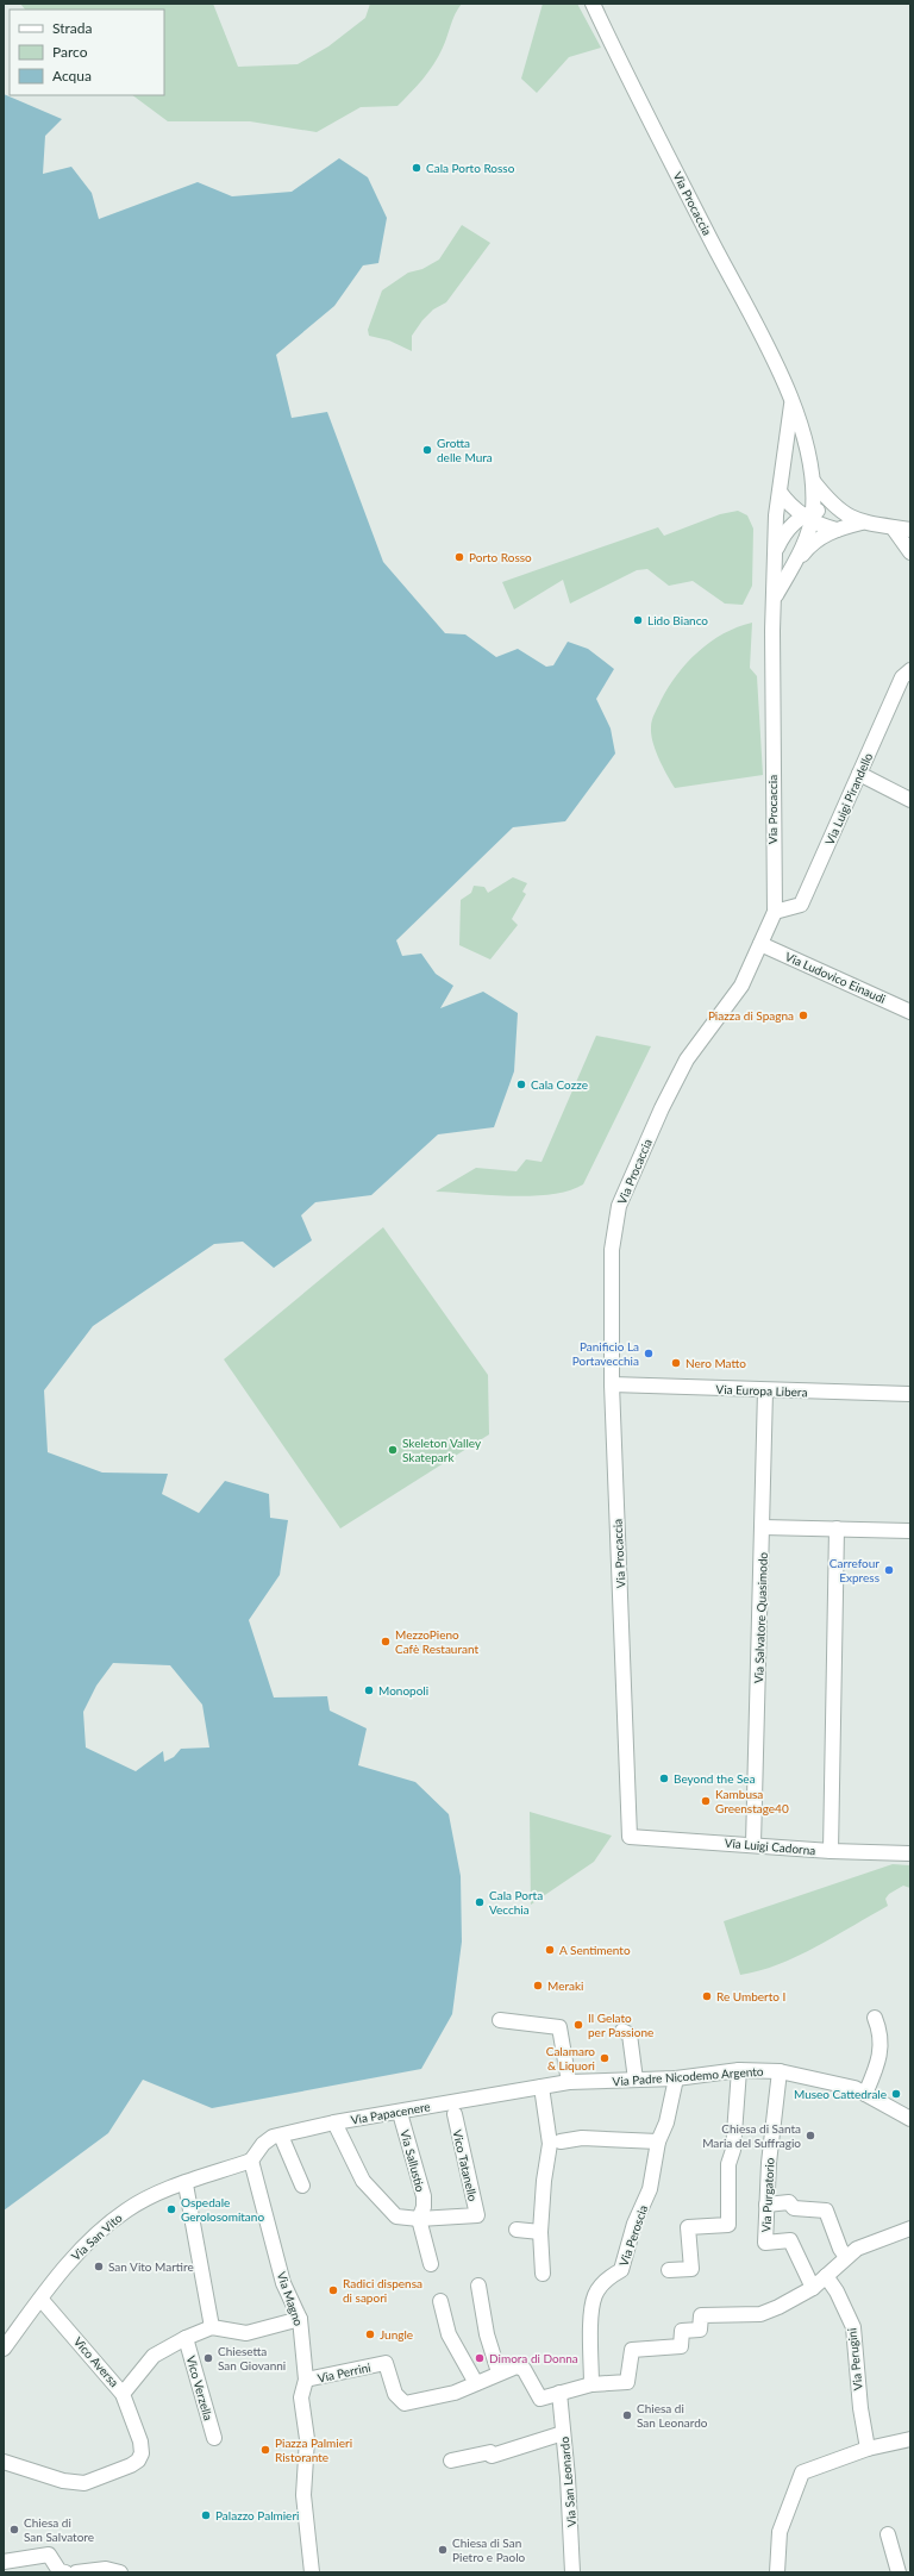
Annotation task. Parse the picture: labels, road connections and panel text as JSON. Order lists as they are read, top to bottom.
{
  "streets": {
    "street": [
      "Via Procaccia",
      "Via Luigi Pirandello",
      "Via Ludovico Einaudi",
      "Via Europa Libera",
      "Via Salvatore Quasimodo",
      "Via Luigi Cadorna",
      "Via Padre Nicodemo Argento",
      "Via Papacenere",
      "Via Sallustio",
      "Vico Tatanello",
      "Via Purgatorio",
      "Via Peroscia",
      "Via San Vito",
      "Via Magno",
      "Via Perugini",
      "Vico Aversa",
      "Via Perrini",
      "Vico Verzella",
      "Via San Leonardo"
    ]
  },
  "crossings": [
    ["Via Procaccia", "Via Luigi Pirandello"],
    ["Via Procaccia", "Via Ludovico Einaudi"],
    ["Via Procaccia", "Via Europa Libera"],
    ["Via Procaccia", "Via Luigi Cadorna"],
    ["Via Europa Libera", "Via Salvatore Quasimodo"],
    ["Via Salvatore Quasimodo", "Via Luigi Cadorna"],
    ["Via Padre Nicodemo Argento", "Via Papacenere"],
    ["Via Padre Nicodemo Argento", "Via Purgatorio"],
    ["Via Padre Nicodemo Argento", "Via Peroscia"],
    ["Via Papacenere", "Via Sallustio"],
    ["Via Papacenere", "Vico Tatanello"],
    ["Via Papacenere", "Via San Vito"],
    ["Via Papacenere", "Via Magno"],
    ["Via Sallustio", "Vico Tatanello"],
    ["Via San Vito", "Via Magno"],
    ["Via San Vito", "Vico Aversa"],
    ["Via Magno", "Via Perrini"],
    ["Via Perrini", "Via San Leonardo"]
  ],
  "places": [
    "Cala Porto Rosso",
    "Grotta delle Mura",
    "Porto Rosso",
    "Lido Bianco",
    "Piazza di Spagna",
    "Cala Cozze",
    "Panificio La Portavecchia",
    "Nero Matto",
    "Skeleton Valley Skatepark",
    "Carrefour Express",
    "MezzoPieno Cafè Restaurant",
    "Monopoli",
    "Beyond the Sea",
    "Kambusa Greenstage40",
    "Cala Porta Vecchia",
    "A Sentimento",
    "Meraki",
    "Re Umberto I",
    "Il Gelato per Passione",
    "Calamaro & Liquori",
    "Museo Cattedrale",
    "Chiesa di Santa Maria del Suffragio",
    "Ospedale Gerolosomitano",
    "San Vito Martire",
    "Radici dispensa di sapori",
    "Jungle",
    "Chiesetta San Giovanni",
    "Dimora di Donna",
    "Chiesa di San Leonardo",
    "Piazza Palmieri Ristorante",
    "Palazzo Palmieri",
    "Chiesa di San Salvatore",
    "Chiesa di San Pietro e Paolo"
  ],
  "legend": ["Strada", "Parco", "Acqua"]
}
